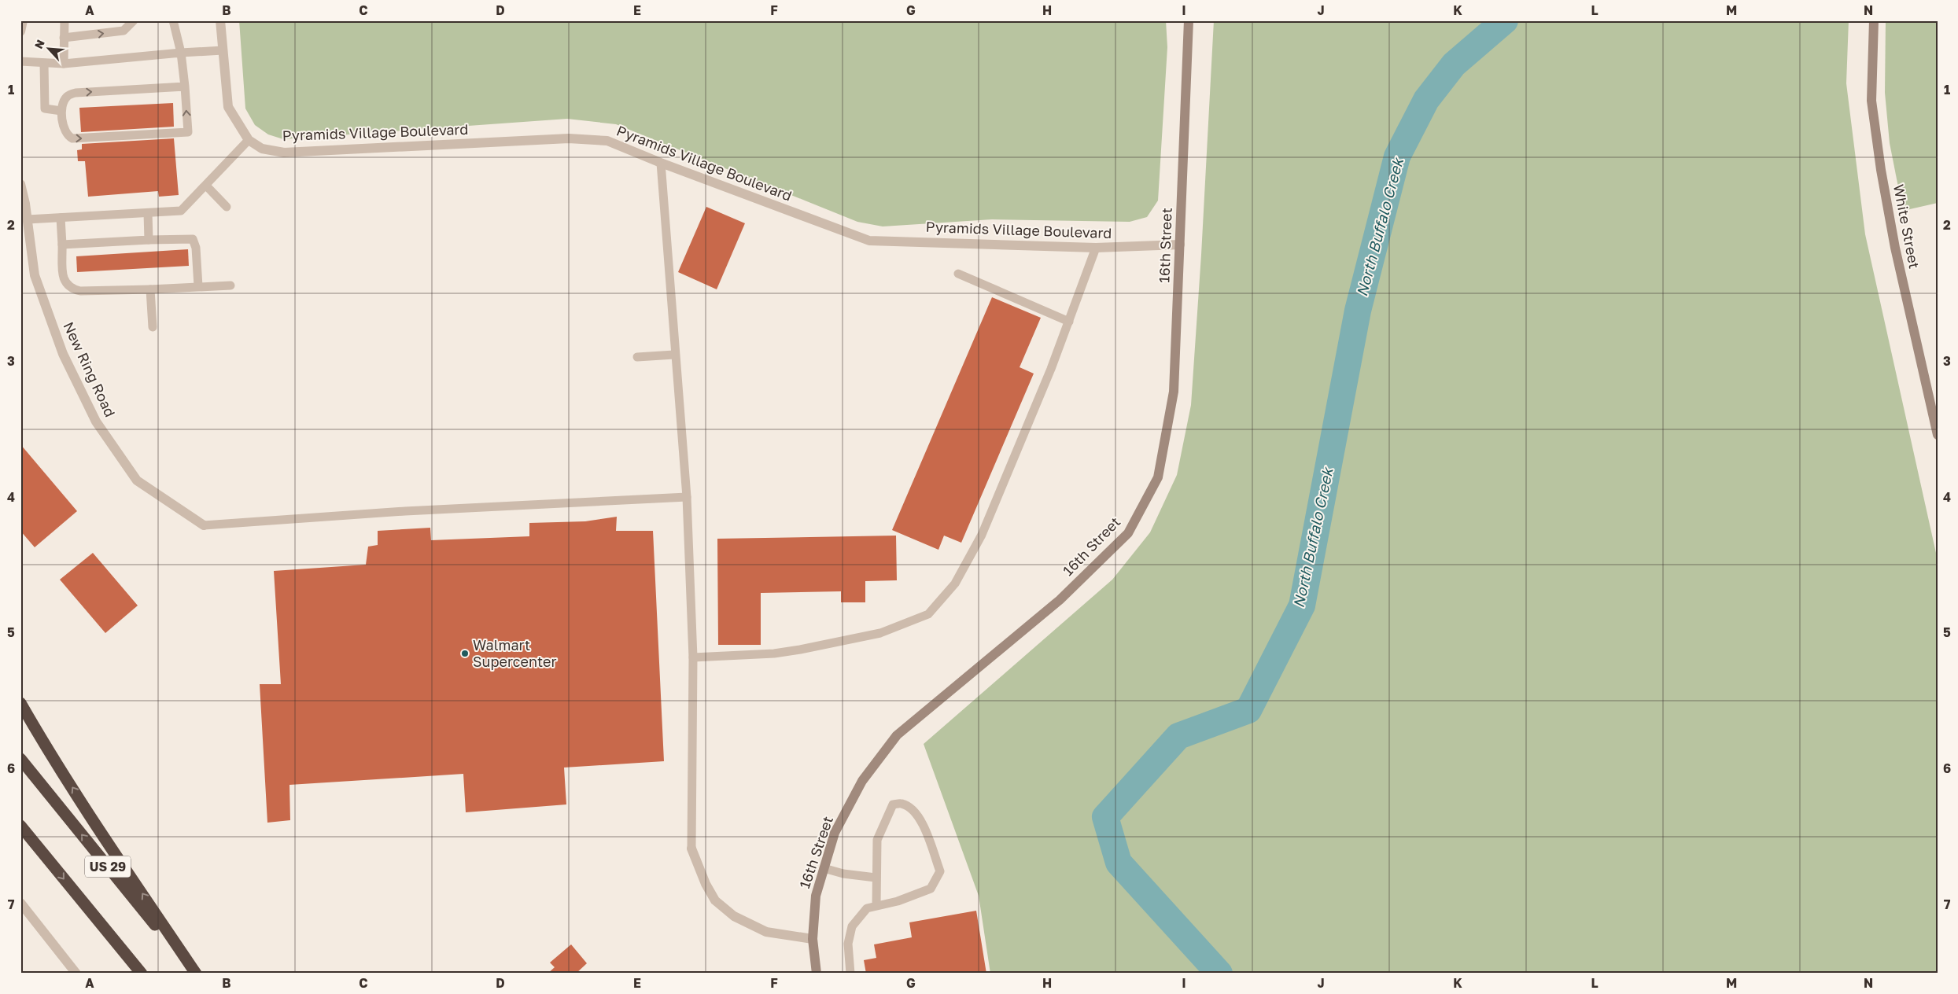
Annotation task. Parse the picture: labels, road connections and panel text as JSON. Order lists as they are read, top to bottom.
{
  "streets": {
    "highway": ["US 29"],
    "street": [
      "Pyramids Village Boulevard",
      "White Street",
      "16th Street",
      "New Ring Road"
    ]
  },
  "crossings": [
    ["Pyramids Village Boulevard", "16th Street"]
  ],
  "water": ["North Buffalo Creek"],
  "places": ["Walmart Supercenter"],
  "north": "top left",
  "grid": {
    "columns": [
      "A",
      "B",
      "C",
      "D",
      "E",
      "F",
      "G",
      "H",
      "I",
      "J",
      "K",
      "L",
      "M",
      "N"
    ],
    "rows": [
      "1",
      "2",
      "3",
      "4",
      "5",
      "6",
      "7"
    ]
  }
}
